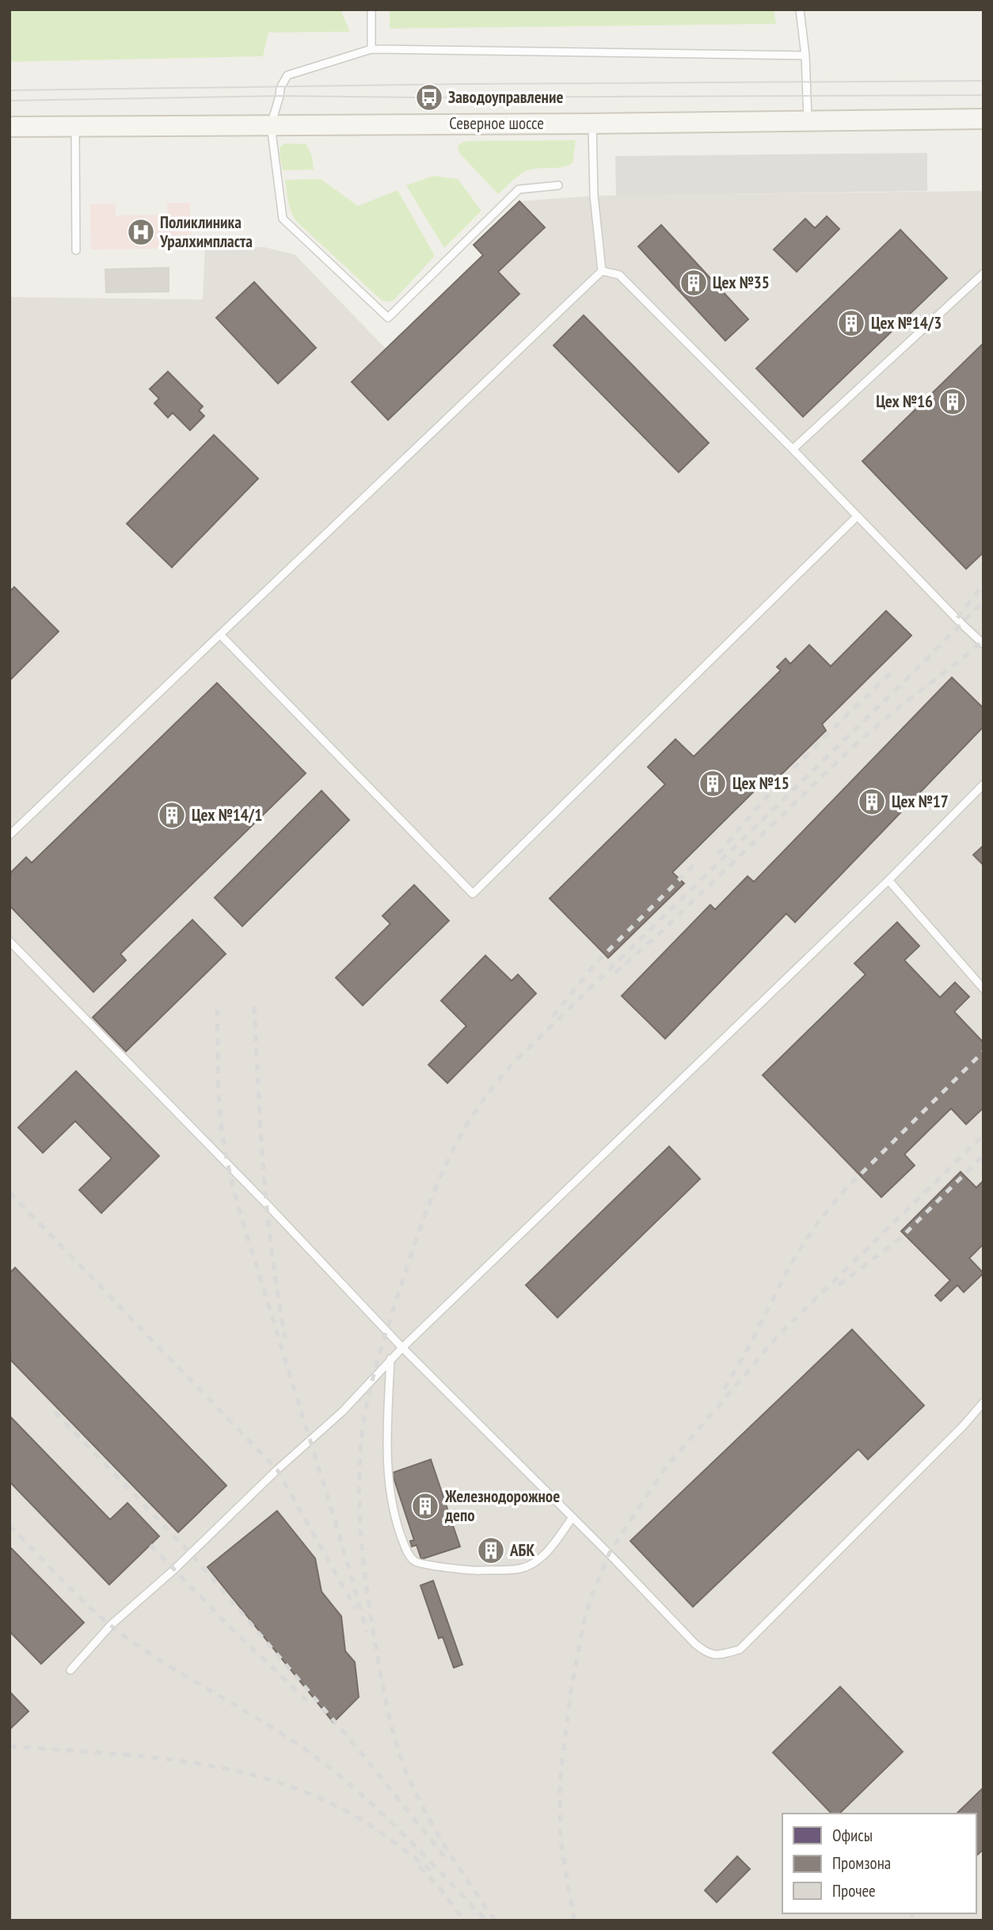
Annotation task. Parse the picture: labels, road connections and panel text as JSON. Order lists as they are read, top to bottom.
{
  "streets": {
    "main road": ["Северное шоссе"]
  },
  "places": {
    "bus stop": ["Заводоуправление"],
    "hospital": ["Поликлиника Уралхимпласта"],
    "building": [
      "Цех №35",
      "Цех №14/3",
      "Цех №16",
      "Цех №15",
      "Цех №17",
      "Цех №14/1",
      "Железнодорожное депо",
      "АБК"
    ]
  },
  "legend": ["Офисы", "Промзона", "Прочее"]
}
